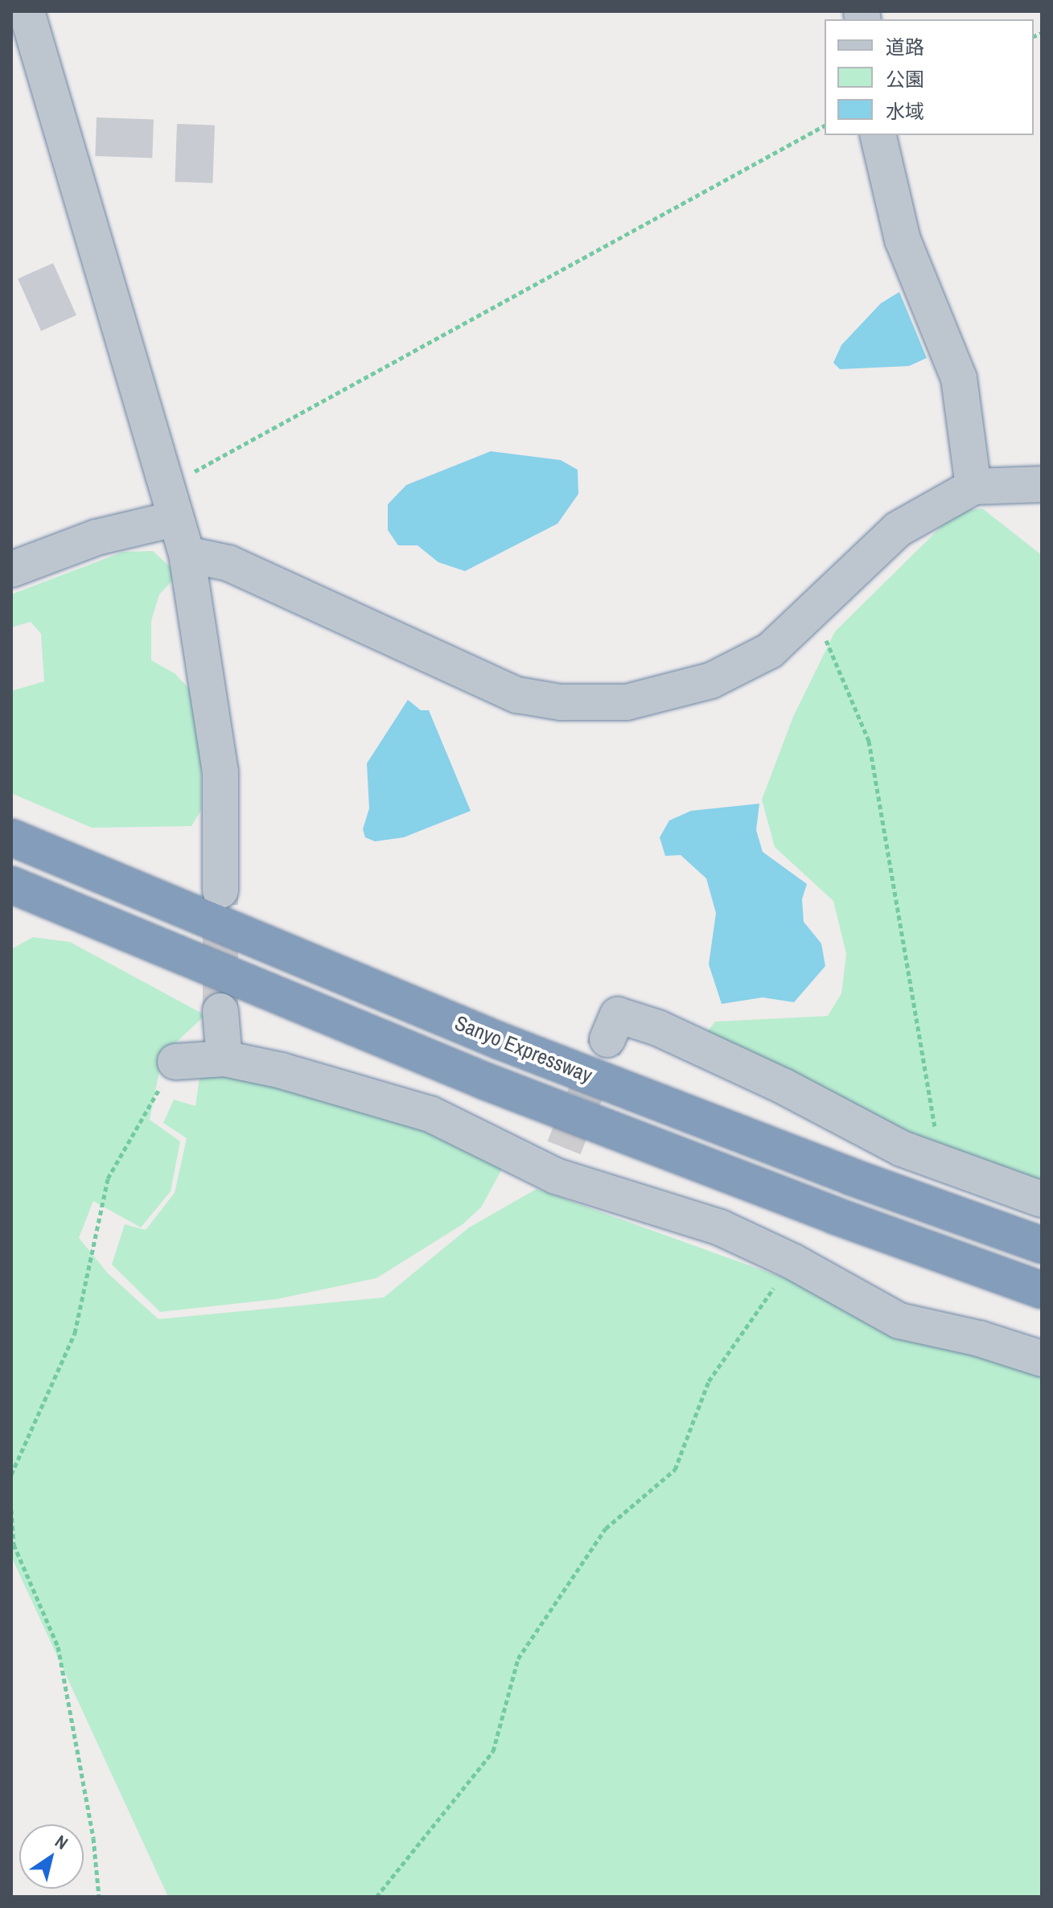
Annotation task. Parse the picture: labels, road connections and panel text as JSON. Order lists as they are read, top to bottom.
{
  "streets": {
    "highway": ["Sanyo Expressway"]
  },
  "legend": ["道路", "公園", "水域"],
  "north": "top right"
}
